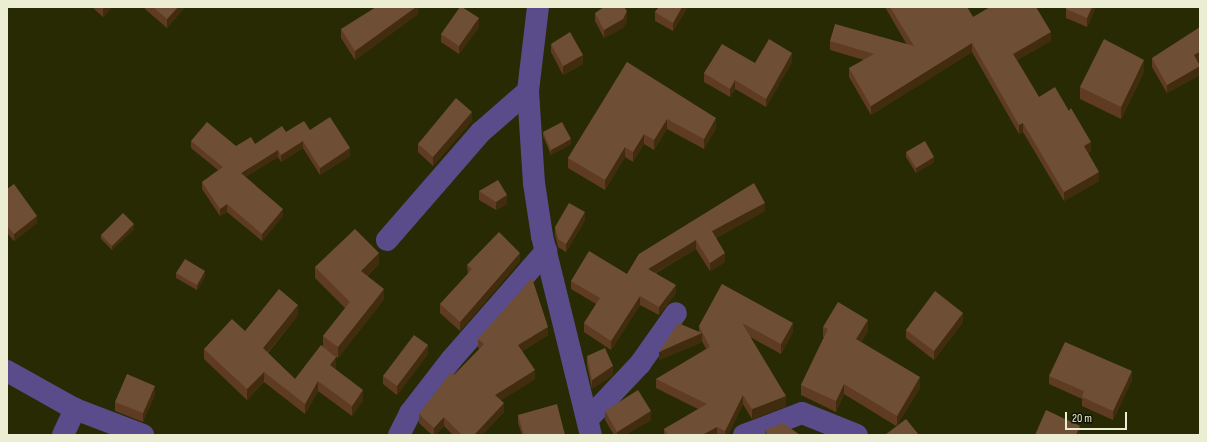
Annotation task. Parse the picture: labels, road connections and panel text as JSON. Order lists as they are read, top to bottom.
{
  "scale_bar": "20 m"
}
